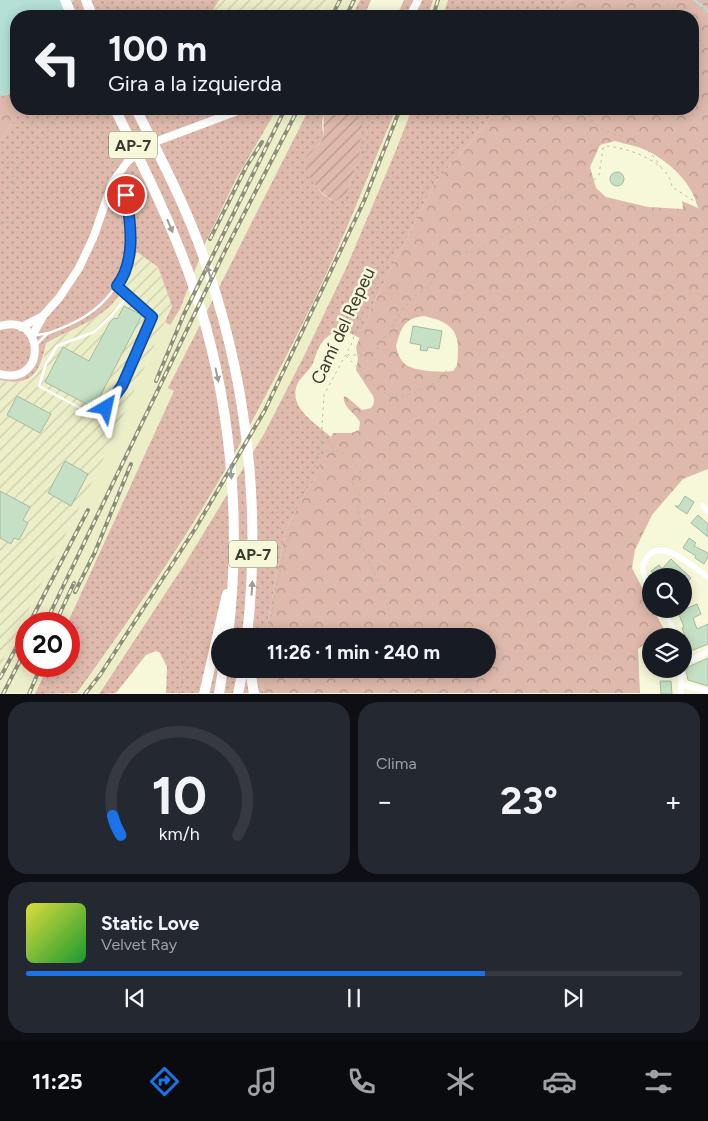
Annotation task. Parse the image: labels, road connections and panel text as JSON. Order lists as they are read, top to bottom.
{
  "streets": {
    "highway": ["AP-7"],
    "path": ["Camí del Repeu"]
  },
  "page": {
    "turn": ["100 m", "Gira a la izquierda"],
    "limit": "20",
    "trip": "11:26 · 1 min · 240 m",
    "tile": "Clima",
    "heat": ["−", "23°", "+"],
    "song": ["Static Love", "Velvet Ray"],
    "tabs": "11:25",
    "gauge": ["10", "km/h"]
  }
}
